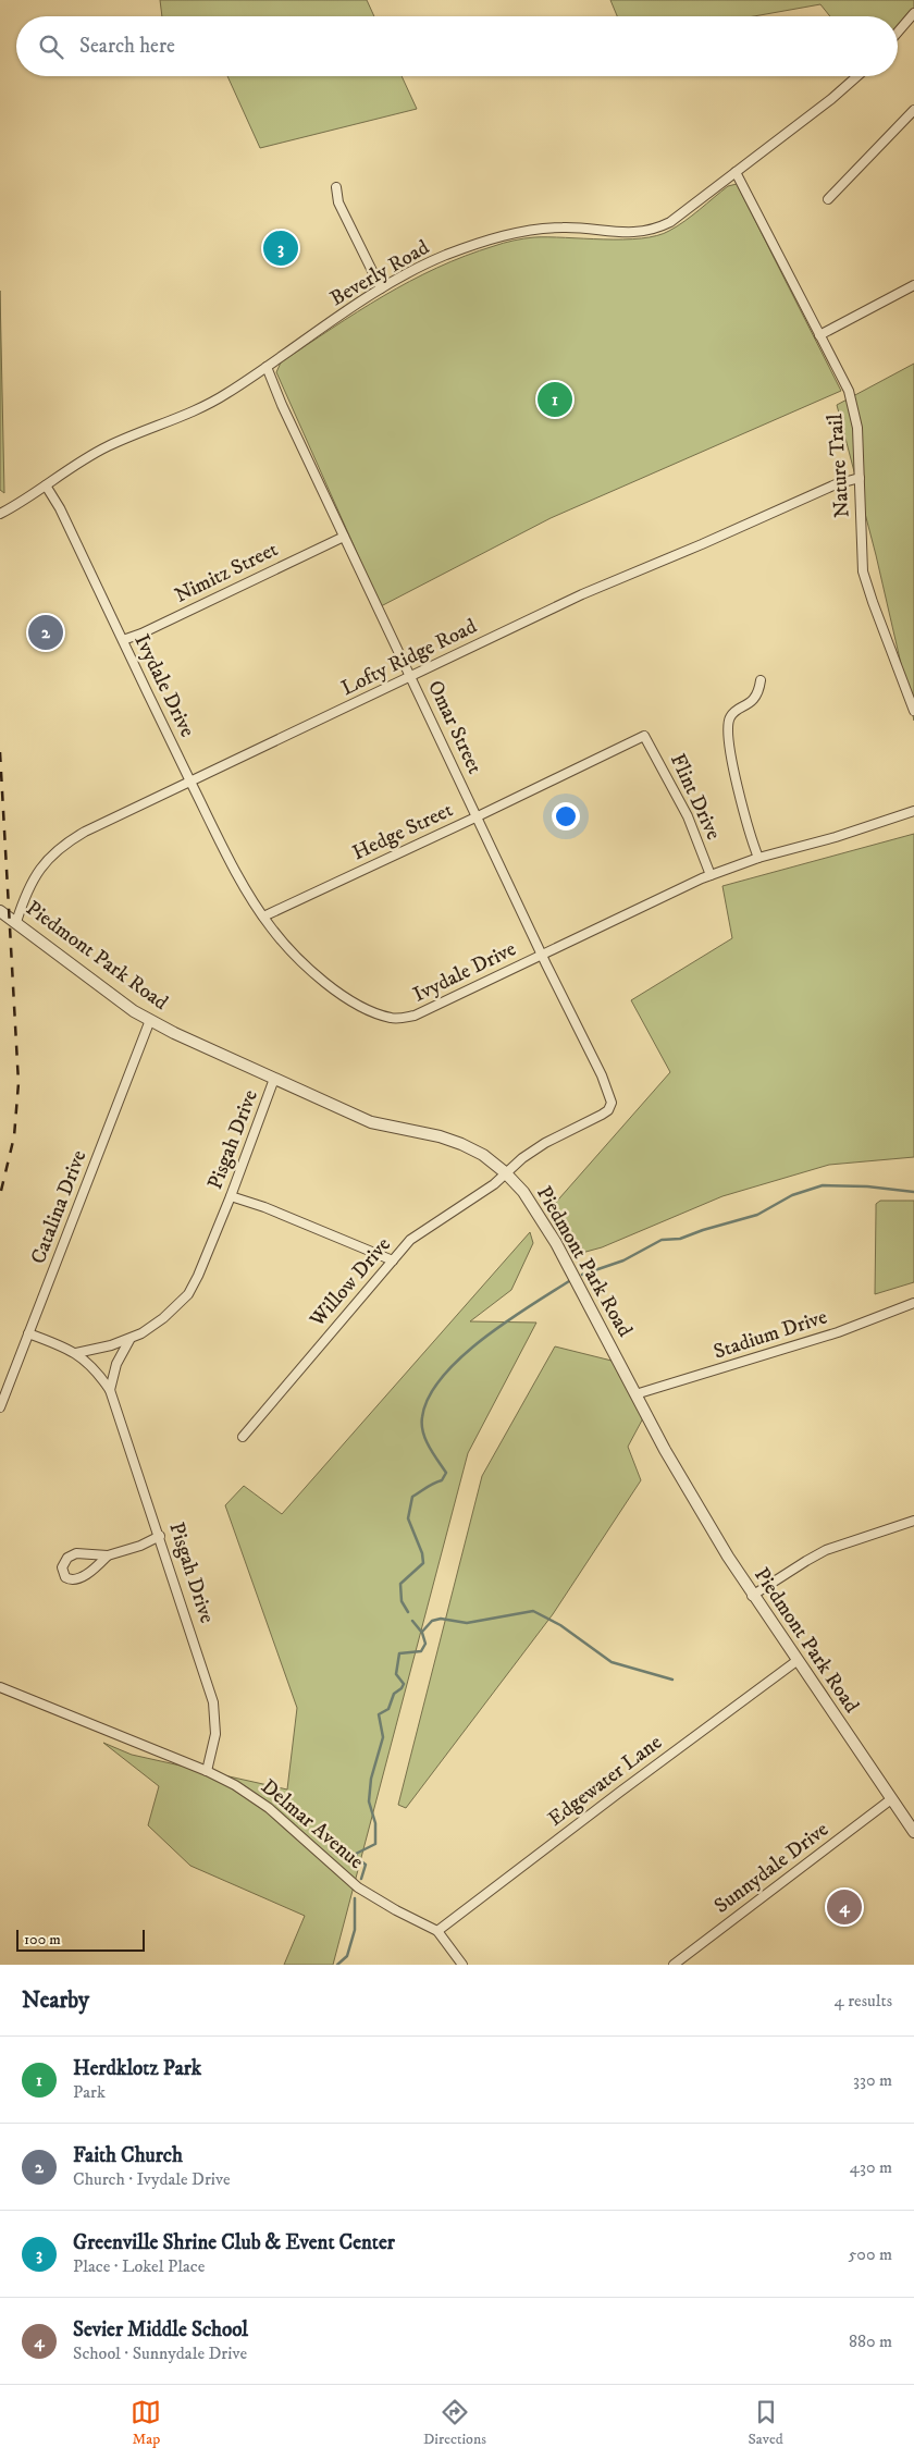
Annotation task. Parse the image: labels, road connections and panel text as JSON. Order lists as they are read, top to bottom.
{
  "streets": {
    "street": [
      "Beverly Road",
      "Nature Trail",
      "Nimitz Street",
      "Lofty Ridge Road",
      "Ivydale Drive",
      "Omar Street",
      "Flint Drive",
      "Hedge Street",
      "Piedmont Park Road",
      "Pisgah Drive",
      "Catalina Drive",
      "Willow Drive",
      "Stadium Drive",
      "Edgewater Lane",
      "Delmar Avenue",
      "Sunnydale Drive"
    ]
  },
  "crossings": [
    ["Beverly Road", "Nature Trail"],
    ["Beverly Road", "Ivydale Drive"],
    ["Beverly Road", "Omar Street"],
    ["Nature Trail", "Lofty Ridge Road"],
    ["Nimitz Street", "Ivydale Drive"],
    ["Nimitz Street", "Omar Street"],
    ["Lofty Ridge Road", "Ivydale Drive"],
    ["Lofty Ridge Road", "Omar Street"],
    ["Lofty Ridge Road", "Piedmont Park Road"],
    ["Ivydale Drive", "Omar Street"],
    ["Ivydale Drive", "Flint Drive"],
    ["Ivydale Drive", "Hedge Street"],
    ["Omar Street", "Hedge Street"],
    ["Omar Street", "Willow Drive"],
    ["Flint Drive", "Hedge Street"],
    ["Piedmont Park Road", "Pisgah Drive"],
    ["Piedmont Park Road", "Catalina Drive"],
    ["Piedmont Park Road", "Willow Drive"],
    ["Piedmont Park Road", "Stadium Drive"],
    ["Piedmont Park Road", "Edgewater Lane"],
    ["Piedmont Park Road", "Sunnydale Drive"],
    ["Pisgah Drive", "Catalina Drive"],
    ["Pisgah Drive", "Delmar Avenue"],
    ["Edgewater Lane", "Delmar Avenue"]
  ],
  "scale_bar": "100 m",
  "page": {
    "search": "Search here",
    "pins": [
      "3",
      "1",
      "2",
      "4"
    ],
    "scale": "100 m",
    "heading": ["Nearby", "4 results"],
    "list": [
      {
        "mark": "1",
        "name": "Herdklotz Park",
        "note": "Park",
        "value": "330 m"
      },
      {
        "mark": "2",
        "name": "Faith Church",
        "note": "Church · Ivydale Drive",
        "value": "430 m"
      },
      {
        "mark": "3",
        "name": "Greenville Shrine Club & Event Center",
        "note": "Place · Lokel Place",
        "value": "500 m"
      },
      {
        "mark": "4",
        "name": "Sevier Middle School",
        "note": "School · Sunnydale Drive",
        "value": "880 m"
      }
    ],
    "nav": ["Map", "Directions", "Saved"]
  }
}
